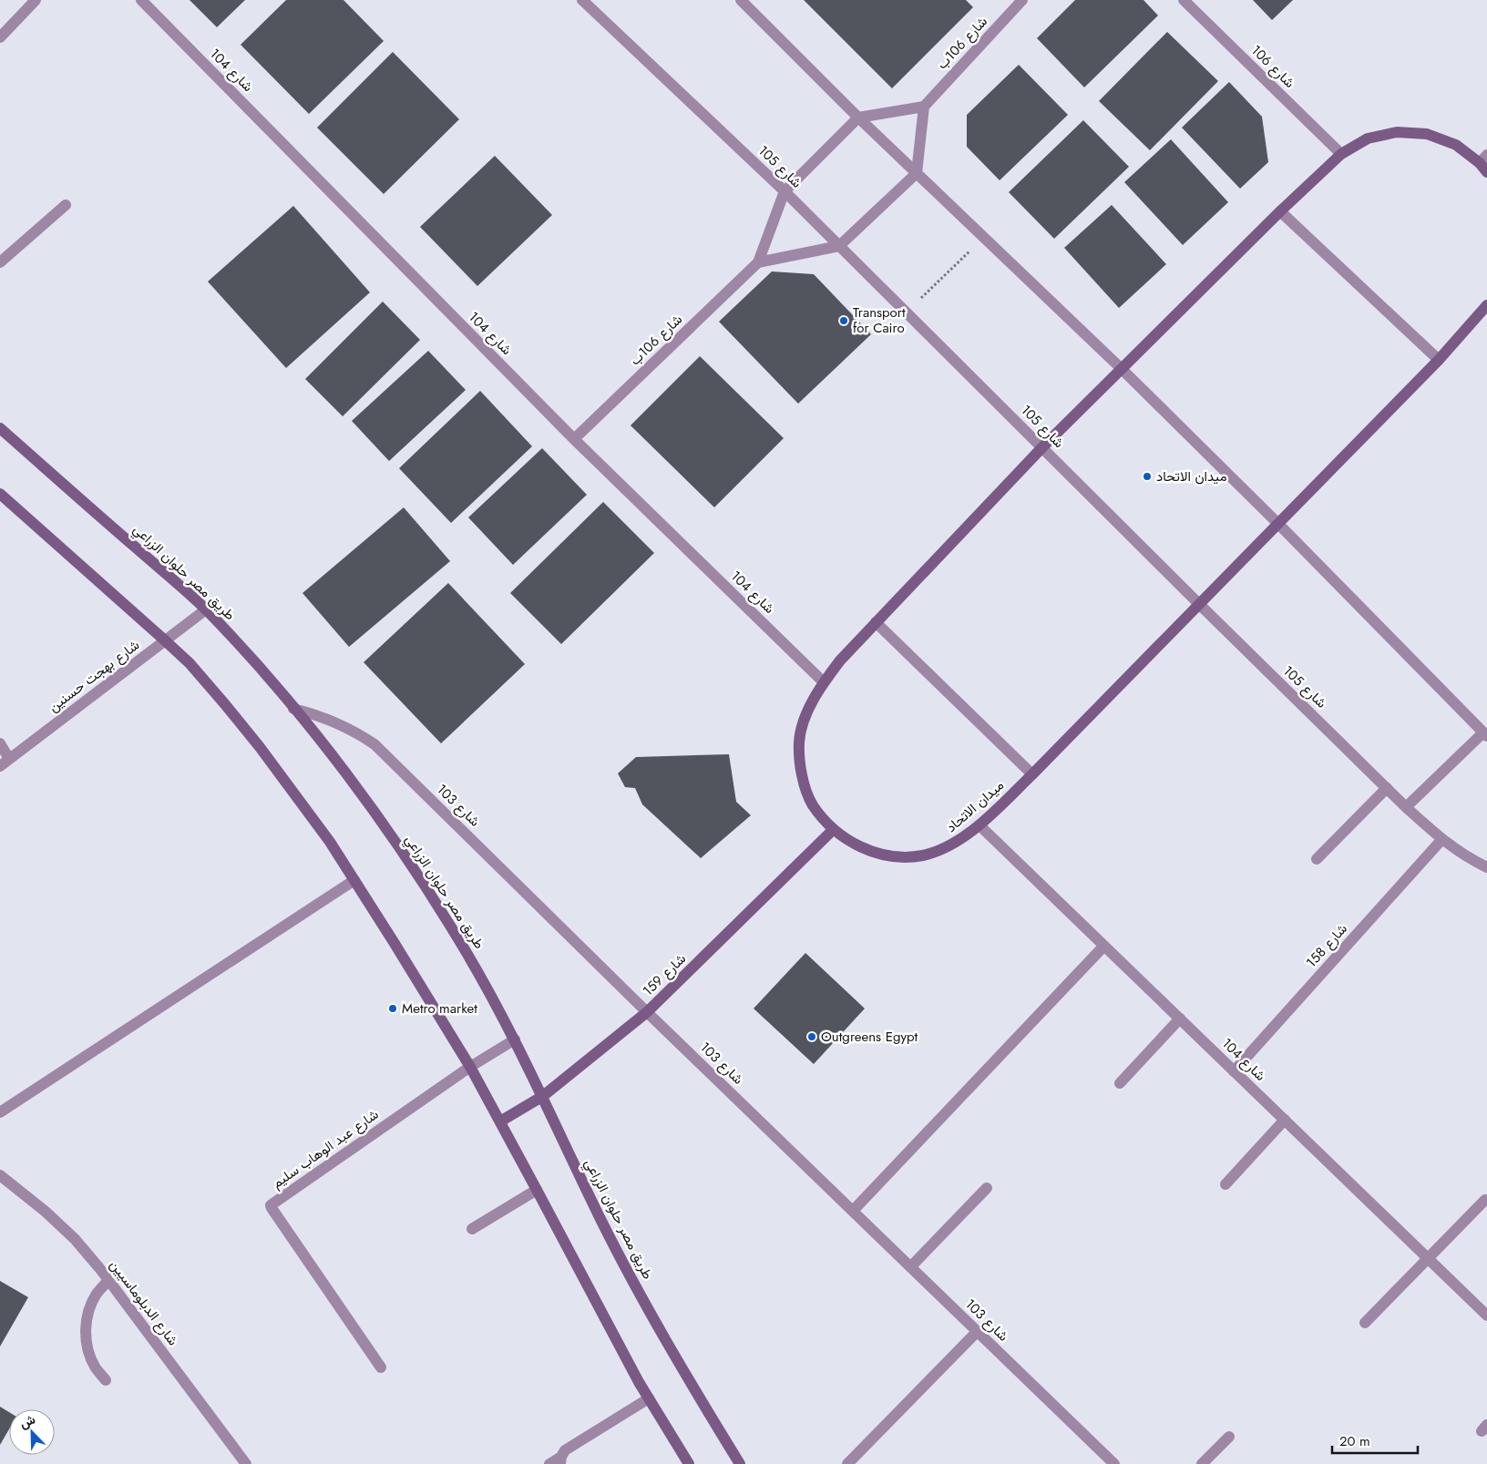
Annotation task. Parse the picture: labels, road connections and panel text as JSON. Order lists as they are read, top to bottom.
{
  "streets": {
    "main road": ["طريق مصر حلوان الزراعي", "ميدان الاتحاد", "شارع 159"],
    "street": [
      "شارع 106ب",
      "شارع 106",
      "شارع 104",
      "شارع 105",
      "شارع بهجت حسنين",
      "شارع 103",
      "شارع 158",
      "شارع عبد الوهاب سليم",
      "شارع الدبلوماسيين"
    ]
  },
  "crossings": [
    ["شارع 106ب", "شارع 104"],
    ["شارع 106ب", "شارع 105"],
    ["شارع 106", "ميدان الاتحاد"],
    ["شارع 104", "ميدان الاتحاد"],
    ["شارع 104", "شارع 158"],
    ["شارع 105", "ميدان الاتحاد"],
    ["شارع 105", "شارع 158"],
    ["طريق مصر حلوان الزراعي", "شارع بهجت حسنين"],
    ["طريق مصر حلوان الزراعي", "شارع 103"],
    ["طريق مصر حلوان الزراعي", "شارع 159"],
    ["طريق مصر حلوان الزراعي", "شارع عبد الوهاب سليم"],
    ["شارع 103", "شارع 159"],
    ["ميدان الاتحاد", "شارع 159"]
  ],
  "places": [
    "Transport for Cairo",
    "ميدان الاتحاد",
    "Metro market",
    "Outgreens Egypt"
  ],
  "scale_bar": "20 m",
  "north": "top left"
}
